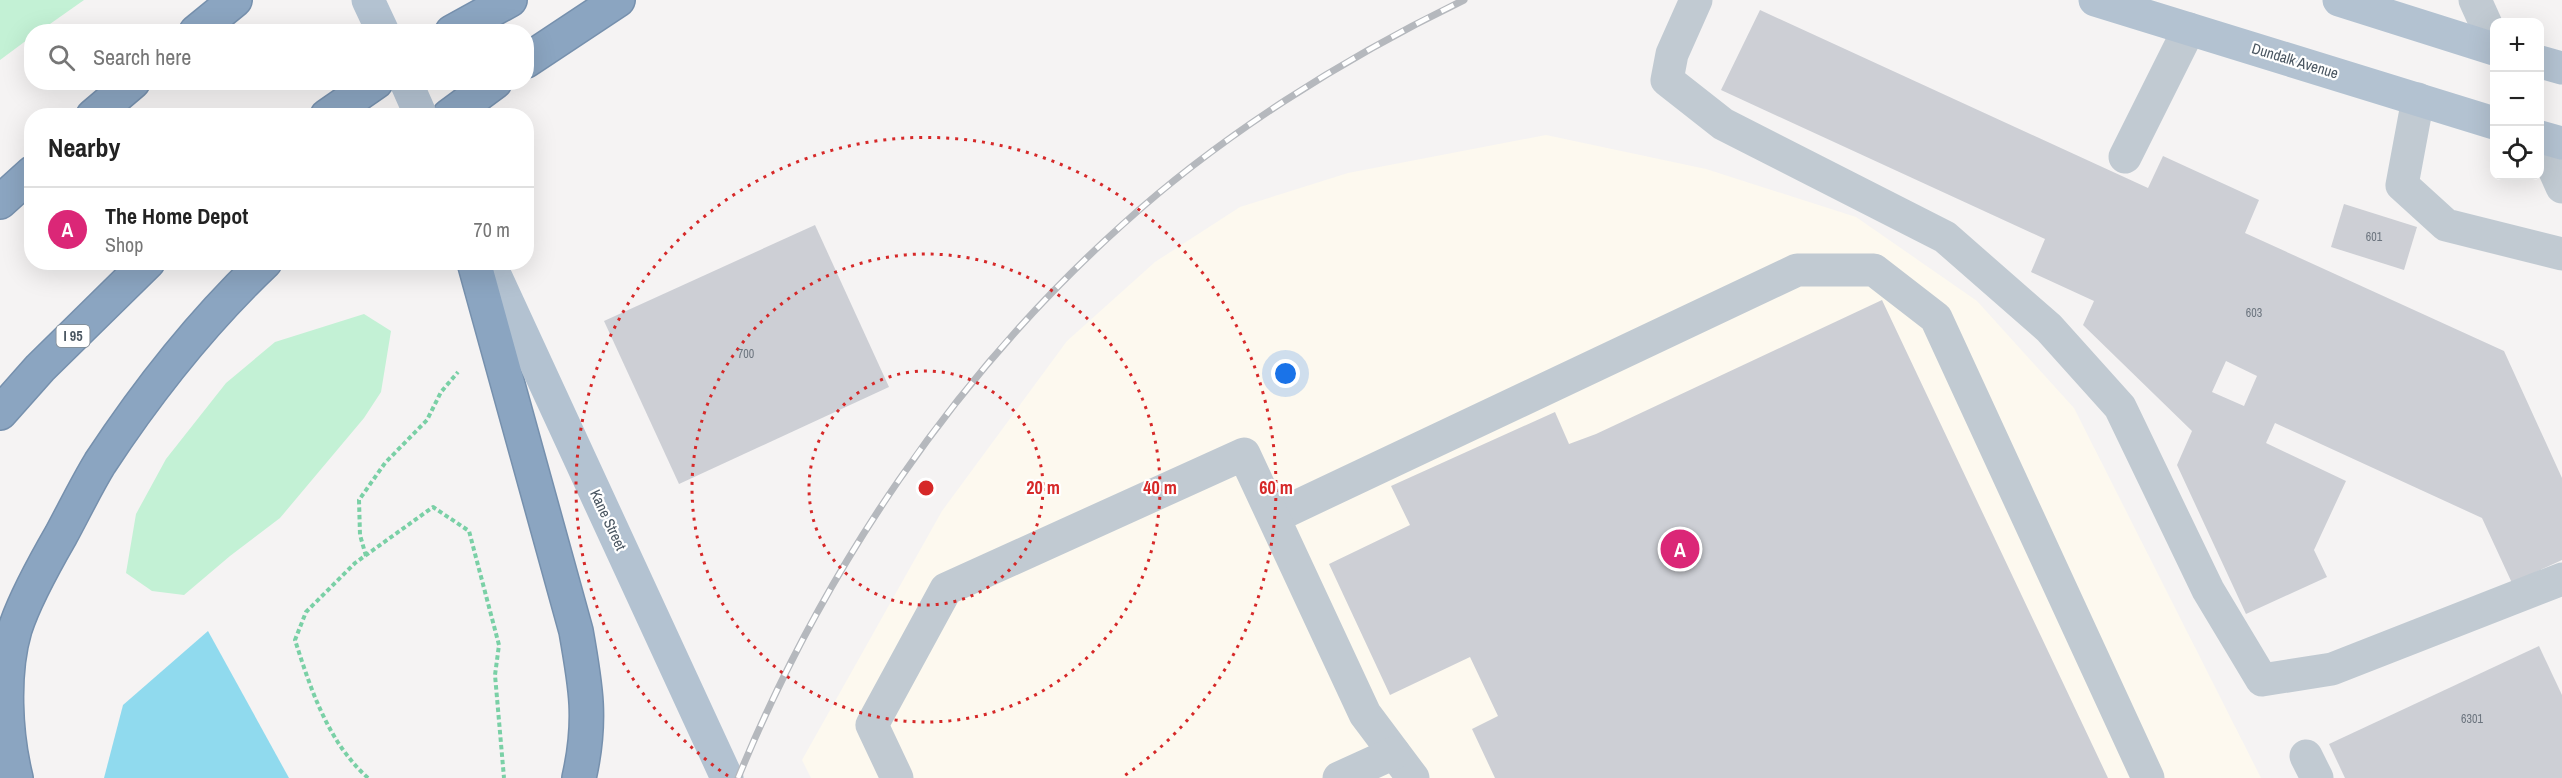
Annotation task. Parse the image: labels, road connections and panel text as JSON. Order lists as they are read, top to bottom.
{
  "streets": {
    "highway": ["I 95"],
    "main road": ["Dundalk Avenue", "Kane Street"]
  },
  "house_numbers": [
    "601",
    "603",
    "700",
    "6301"
  ],
  "page": {
    "map_buttons": ["+", "−"],
    "search": "Search here",
    "heading": "Nearby",
    "list": [
      {
        "mark": "A",
        "name": "The Home Depot",
        "note": "Shop",
        "value": "70 m"
      }
    ],
    "pins": "A"
  },
  "rings": ["20 m", "40 m", "60 m"]
}
